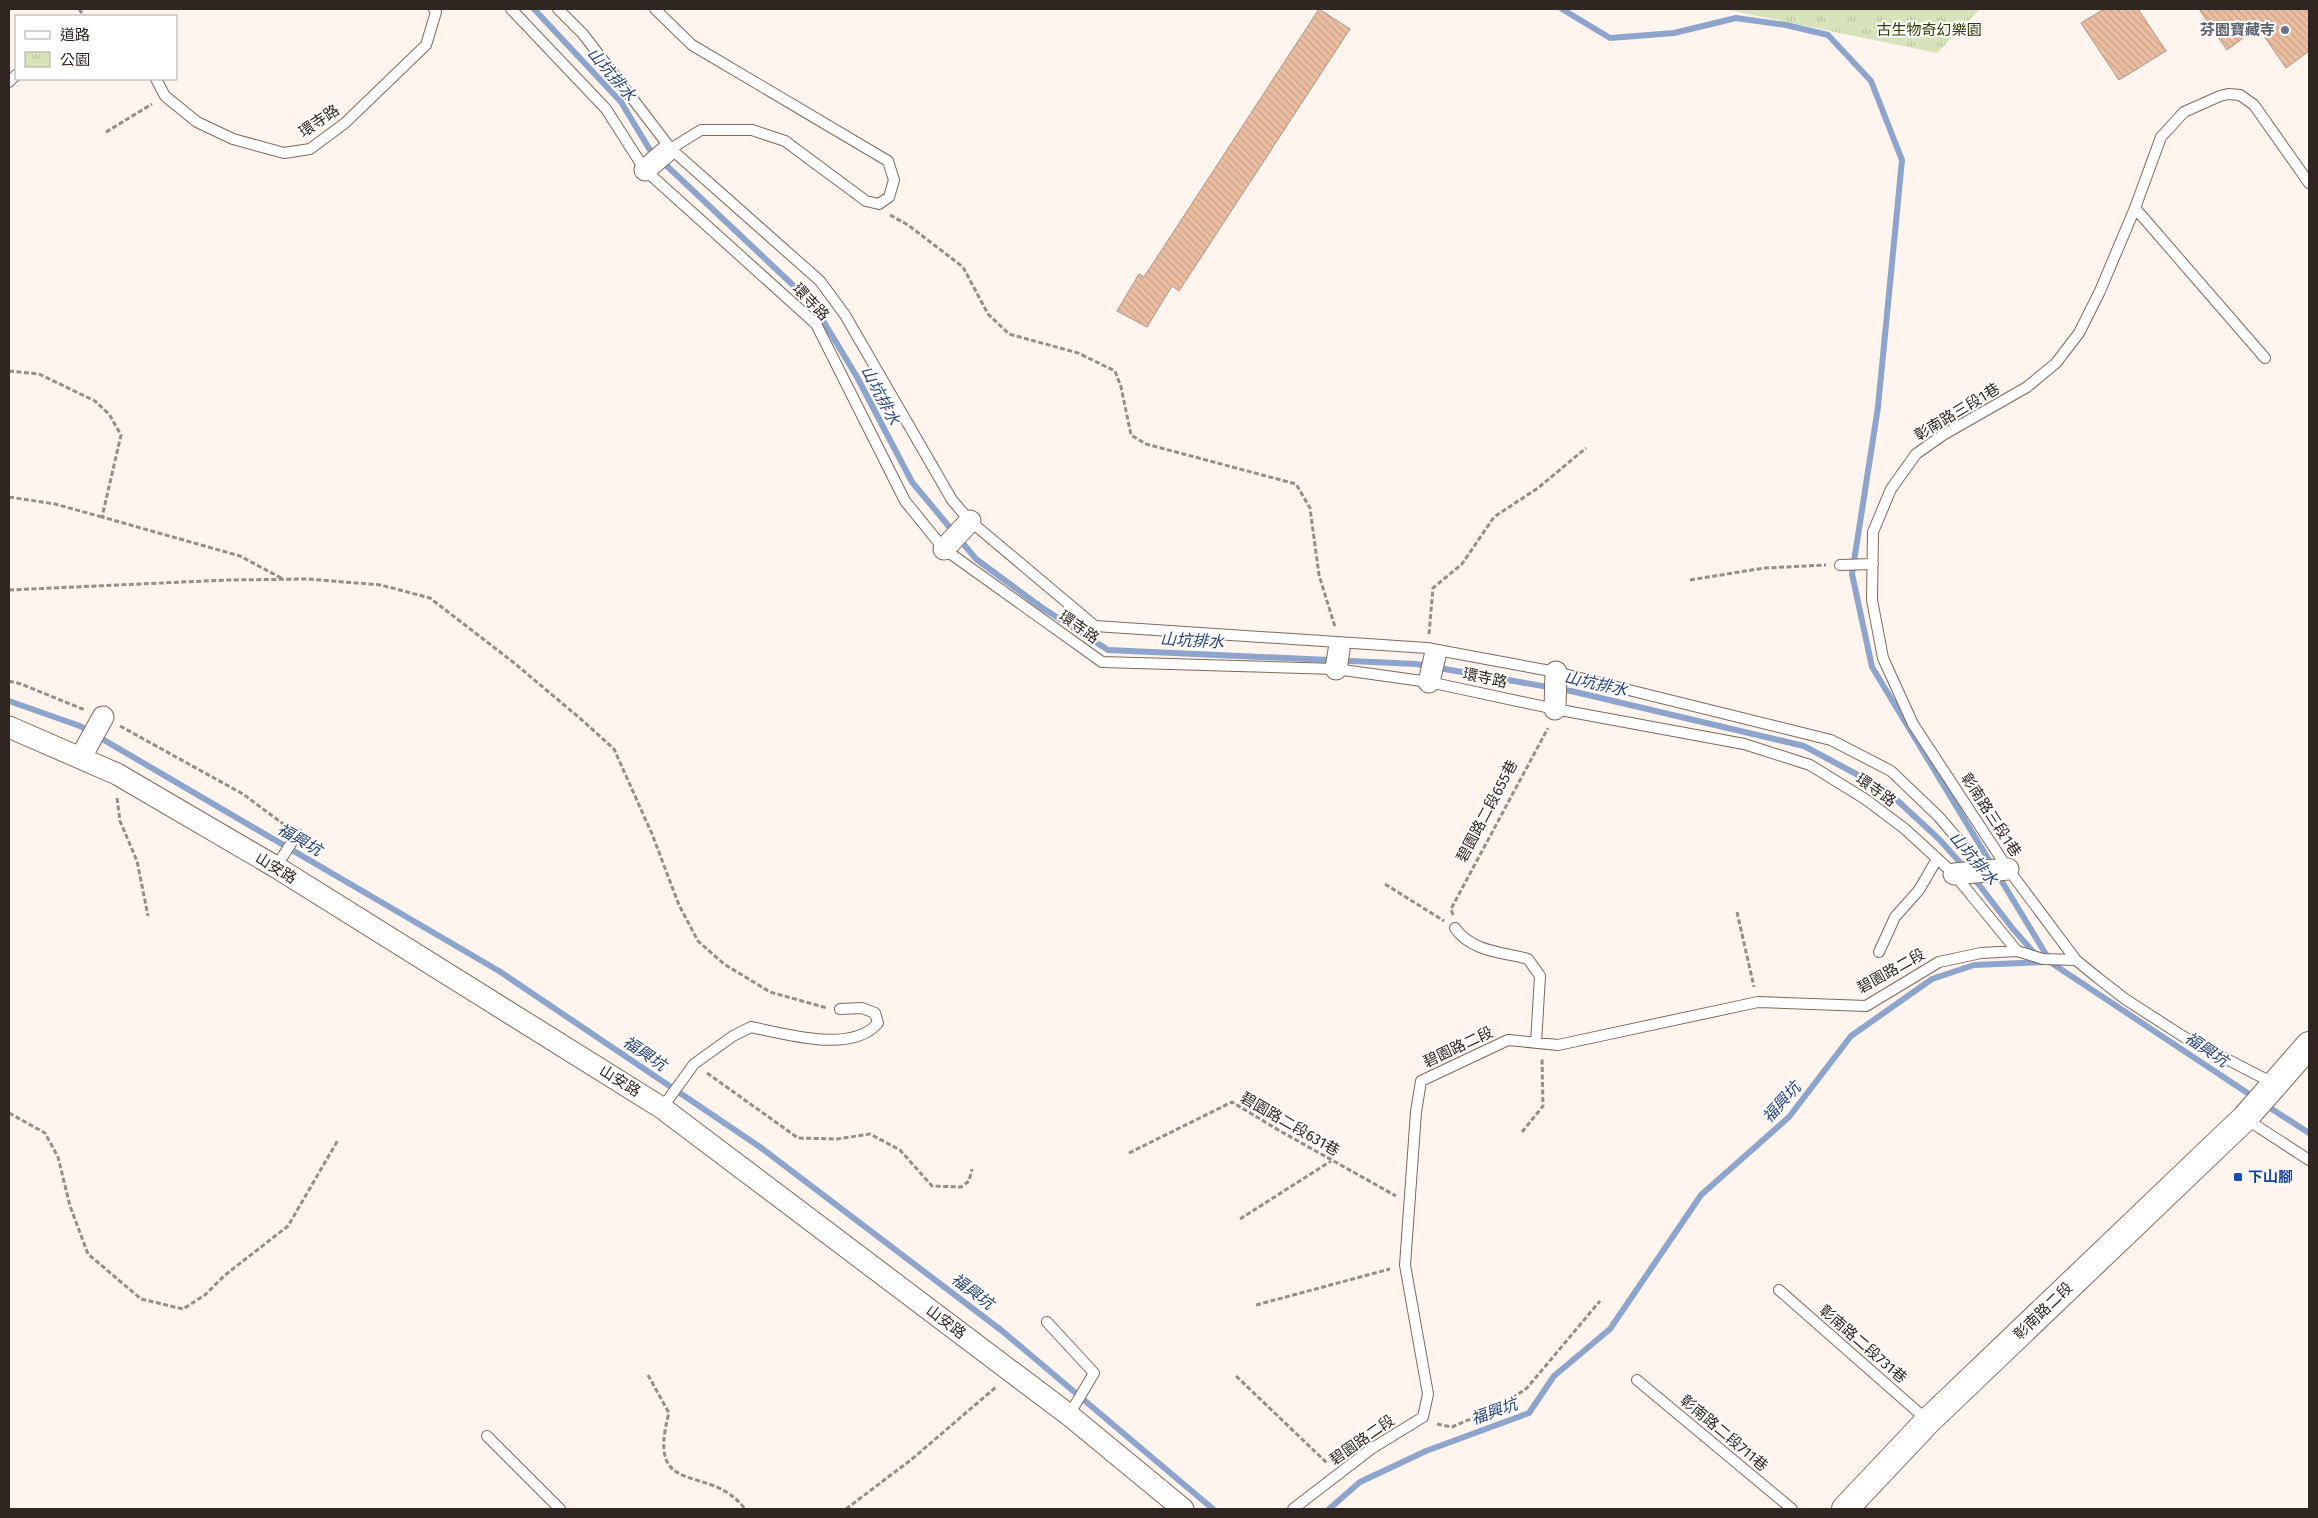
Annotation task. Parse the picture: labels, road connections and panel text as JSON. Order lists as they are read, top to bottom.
{
  "streets": {
    "street": ["山安路", "彰南路二段"],
    "lane": [
      "環寺路",
      "彰南路三段1巷",
      "碧園路二段",
      "彰南路二段731巷",
      "彰南路二段711巷"
    ],
    "path": ["碧園路二段655巷", "碧園路二段631巷"]
  },
  "crossings": [
    ["環寺路", "碧園路二段655巷"],
    ["環寺路", "碧園路二段"],
    ["彰南路三段1巷", "碧園路二段"],
    ["彰南路三段1巷", "彰南路二段"],
    ["碧園路二段", "碧園路二段631巷"],
    ["彰南路二段", "彰南路二段731巷"]
  ],
  "water": ["山坑排水", "福興坑"],
  "parks": ["古生物奇幻樂園"],
  "places": {
    "other": ["芬園寶藏寺"],
    "transit": ["下山腳"]
  },
  "legend": ["道路", "公園"]
}
